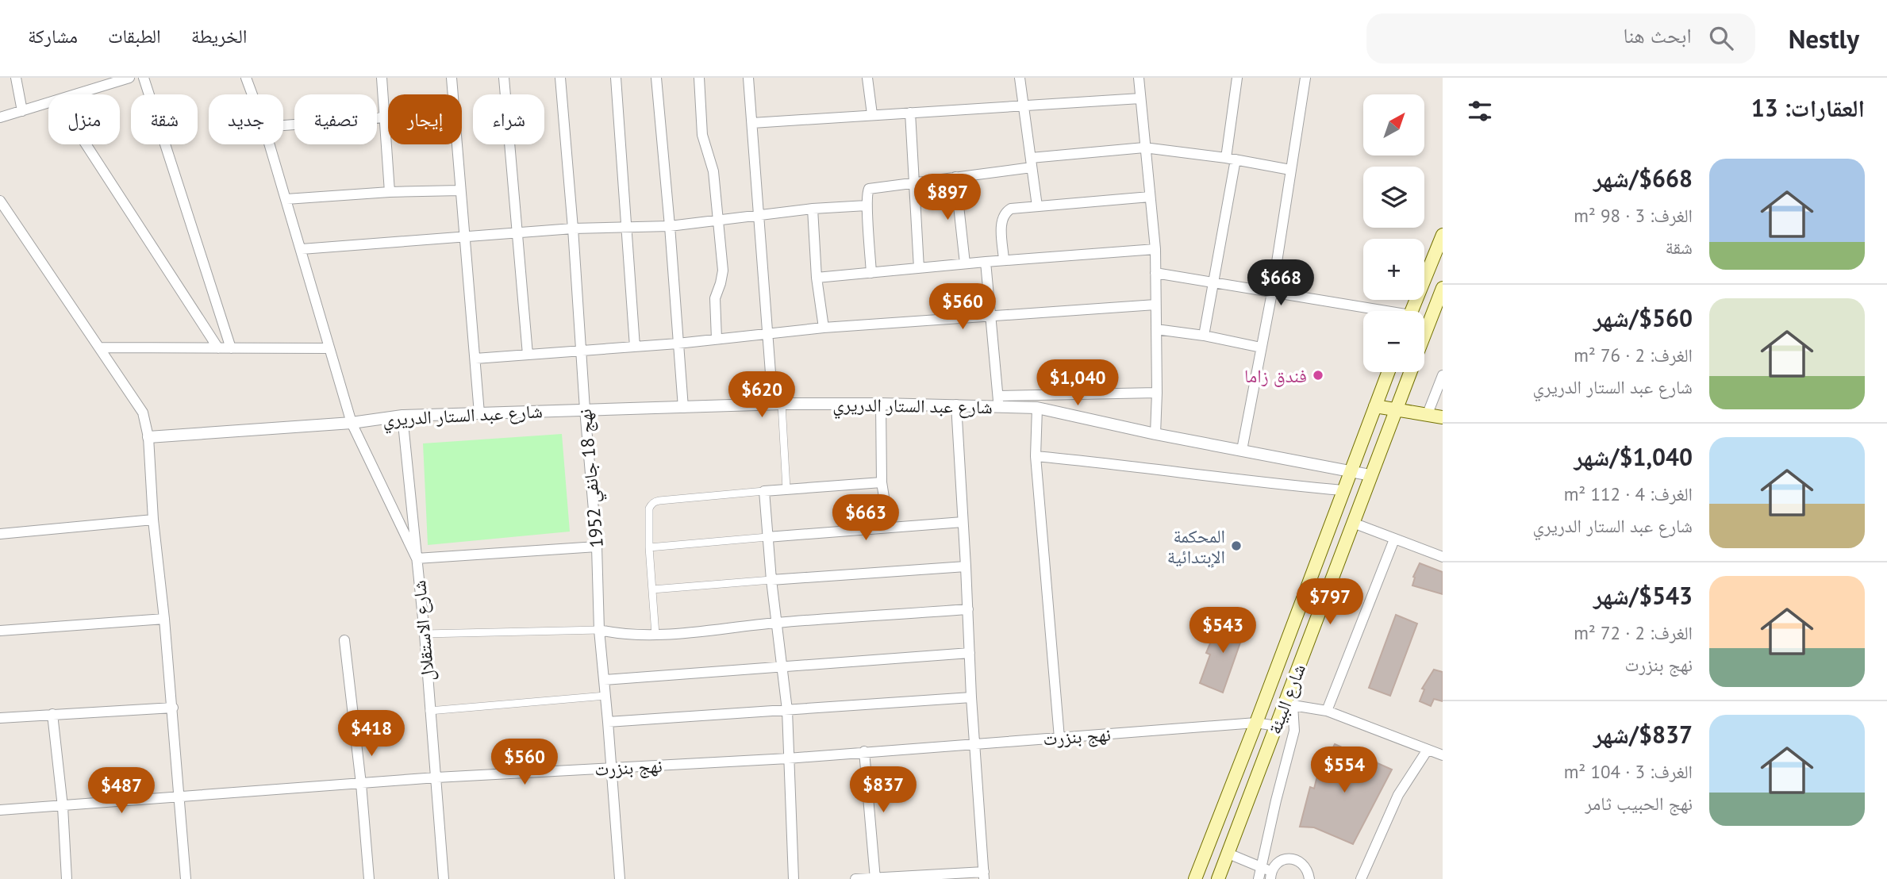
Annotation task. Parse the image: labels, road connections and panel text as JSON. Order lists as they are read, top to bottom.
{
  "streets": {
    "main road": ["شارع البيئة"],
    "street": [
      "شارع عبد الستار الدريري",
      "نهج 18 جانفي 1952",
      "شارع الاستقلال",
      "نهج بنزرت"
    ]
  },
  "crossings": [
    ["شارع عبد الستار الدريري", "نهج 18 جانفي 1952"],
    ["شارع عبد الستار الدريري", "شارع الاستقلال"],
    ["شارع عبد الستار الدريري", "شارع البيئة"],
    ["نهج 18 جانفي 1952", "نهج بنزرت"],
    ["شارع الاستقلال", "نهج بنزرت"],
    ["شارع البيئة", "نهج بنزرت"]
  ],
  "places": ["فندق زاما", "المحكمة الإبتدائية"],
  "north": "top right",
  "page": {
    "header": "Nestly",
    "search": "ابحث هنا",
    "nav": ["الخريطة", "الطبقات", "مشاركة"],
    "heading": "العقارات: 13",
    "map_buttons": ["+", "−"],
    "chip": [
      "شراء",
      "إيجار",
      "تصفية",
      "جديد",
      "شقة",
      "منزل"
    ],
    "list": [
      {
        "name": "$668/شهر",
        "note": "الغرف: 3 · 98 m² · شقة"
      },
      {
        "name": "$560/شهر",
        "note": "الغرف: 2 · 76 m² · شارع عبد الستار الدريري"
      },
      {
        "name": "$1,040/شهر",
        "note": "الغرف: 4 · 112 m² · شارع عبد الستار الدريري"
      },
      {
        "name": "$543/شهر",
        "note": "الغرف: 2 · 72 m² · نهج بنزرت"
      },
      {
        "name": "$837/شهر",
        "note": "الغرف: 3 · 104 m² · نهج الحبيب ثامر"
      }
    ],
    "price": [
      "$897",
      "$668",
      "$560",
      "$1,040",
      "$620",
      "$663",
      "$797",
      "$543",
      "$418",
      "$560",
      "$554",
      "$837",
      "$487"
    ]
  }
}
